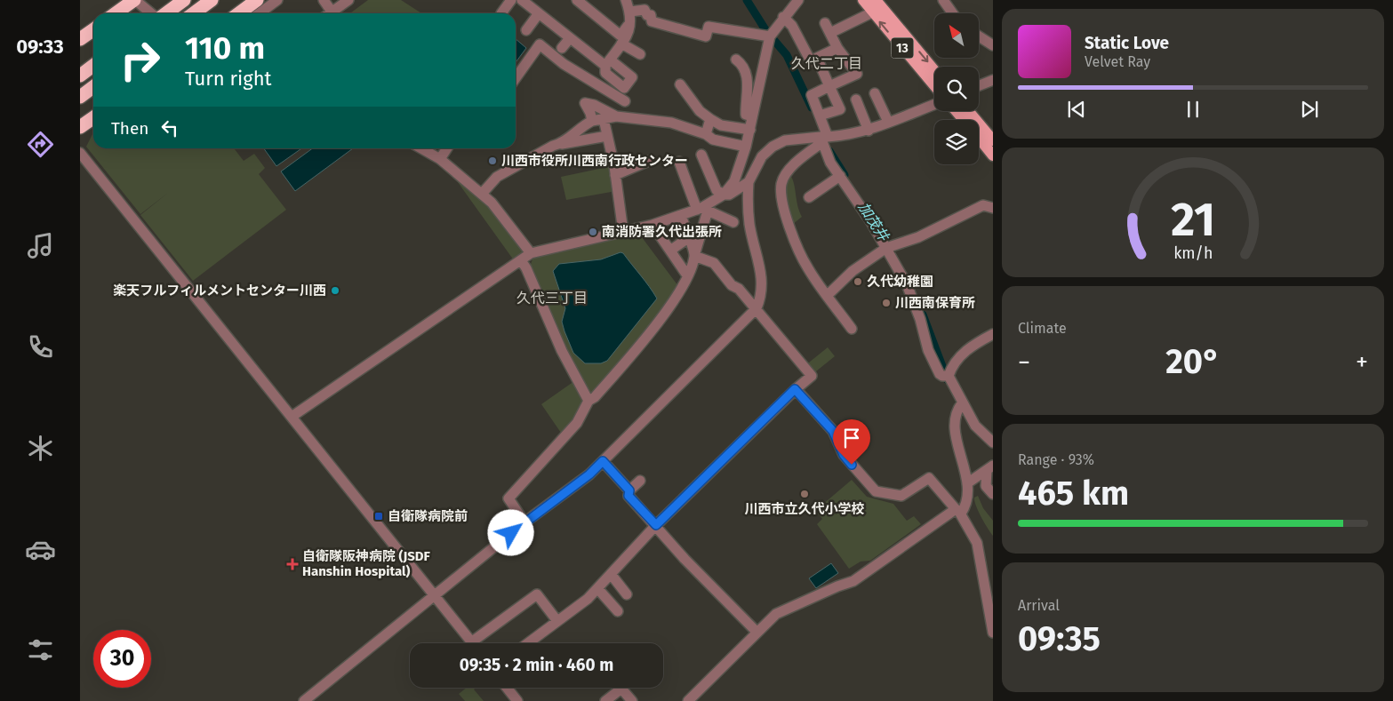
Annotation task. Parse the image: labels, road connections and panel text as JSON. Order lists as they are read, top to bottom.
{
  "streets": {
    "main road": ["13"]
  },
  "districts": ["久代二丁目", "久代三丁目"],
  "water": ["加茂井"],
  "places": {
    "other": [
      "川西市役所川西南行政センター",
      "南消防署久代出張所",
      "久代幼稚園",
      "楽天フルフィルメントセンター川西",
      "川西南保育所",
      "川西市立久代小学校"
    ],
    "transit": ["自衛隊病院前"],
    "health": ["自衛隊阪神病院 (JSDF Hanshin Hospital)"]
  },
  "north": "top left",
  "page": {
    "tabs": "09:33",
    "turn": ["110 m", "Turn right"],
    "song": ["Static Love", "Velvet Ray"],
    "then": "Then",
    "tile": [
      "Climate",
      ["Range · 93%", "465 km"],
      ["Arrival", "09:35"]
    ],
    "heat": ["−", "20°", "+"],
    "limit": "30",
    "trip": "09:35 · 2 min · 460 m",
    "gauge": ["21", "km/h"]
  }
}
